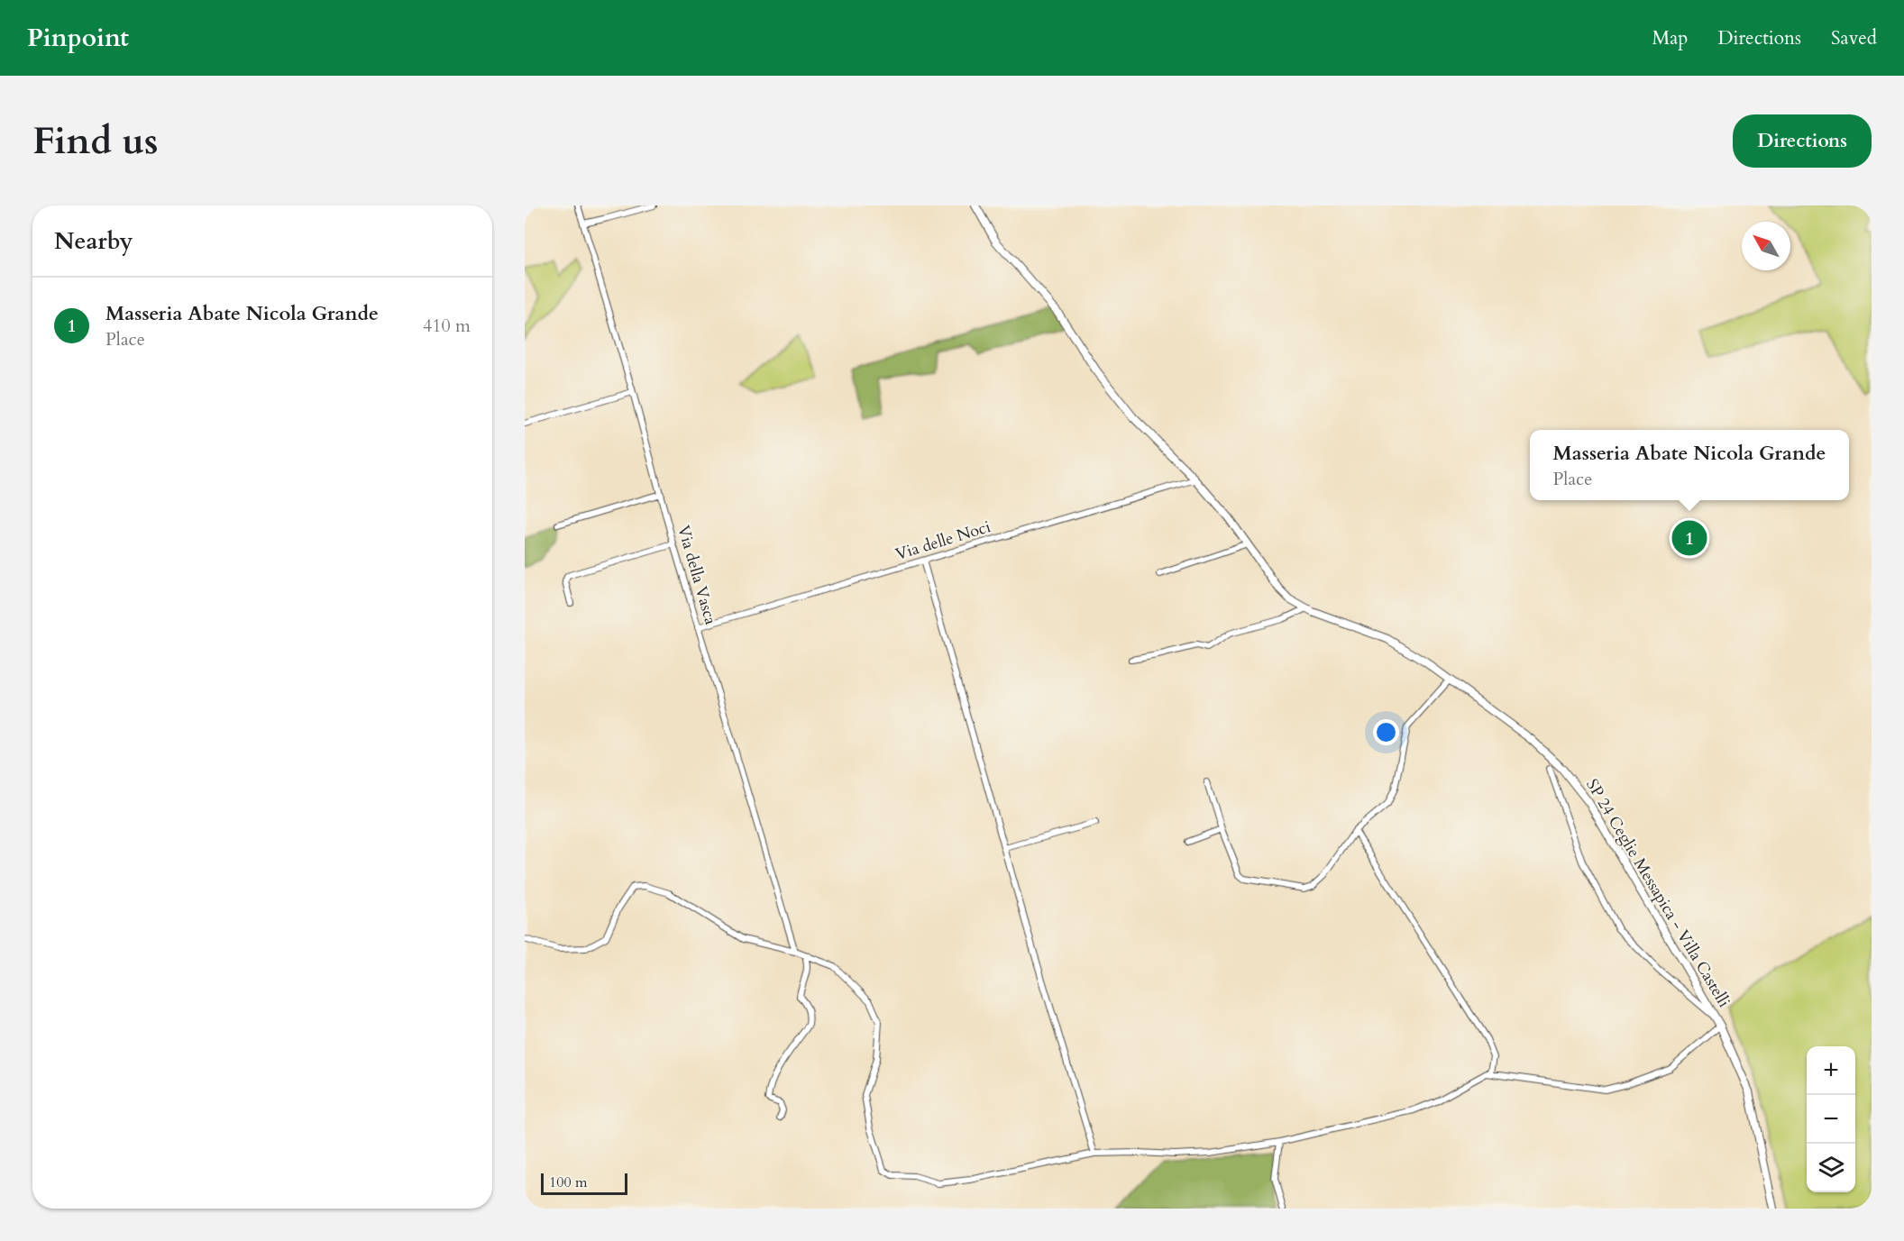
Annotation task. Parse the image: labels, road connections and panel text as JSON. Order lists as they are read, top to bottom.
{
  "streets": {
    "main road": ["SP 24 Ceglie Messapica - Villa Castelli"],
    "street": ["Via delle Noci", "Via della Vasca"]
  },
  "crossings": [
    ["Via delle Noci", "Via della Vasca"],
    ["Via delle Noci", "SP 24 Ceglie Messapica - Villa Castelli"]
  ],
  "scale_bar": "100 m",
  "north": "top left",
  "page": {
    "header": "Pinpoint",
    "nav": ["Map", "Directions", "Saved"],
    "buttons": "Directions",
    "title": "Find us",
    "heading": "Nearby",
    "list": [
      {
        "mark": "1",
        "name": "Masseria Abate Nicola Grande",
        "note": "Place",
        "value": "410 m"
      }
    ],
    "popup": ["Masseria Abate Nicola Grande", "Place"],
    "pins": "1",
    "map_buttons": ["+", "−"],
    "scale": "100 m"
  }
}
